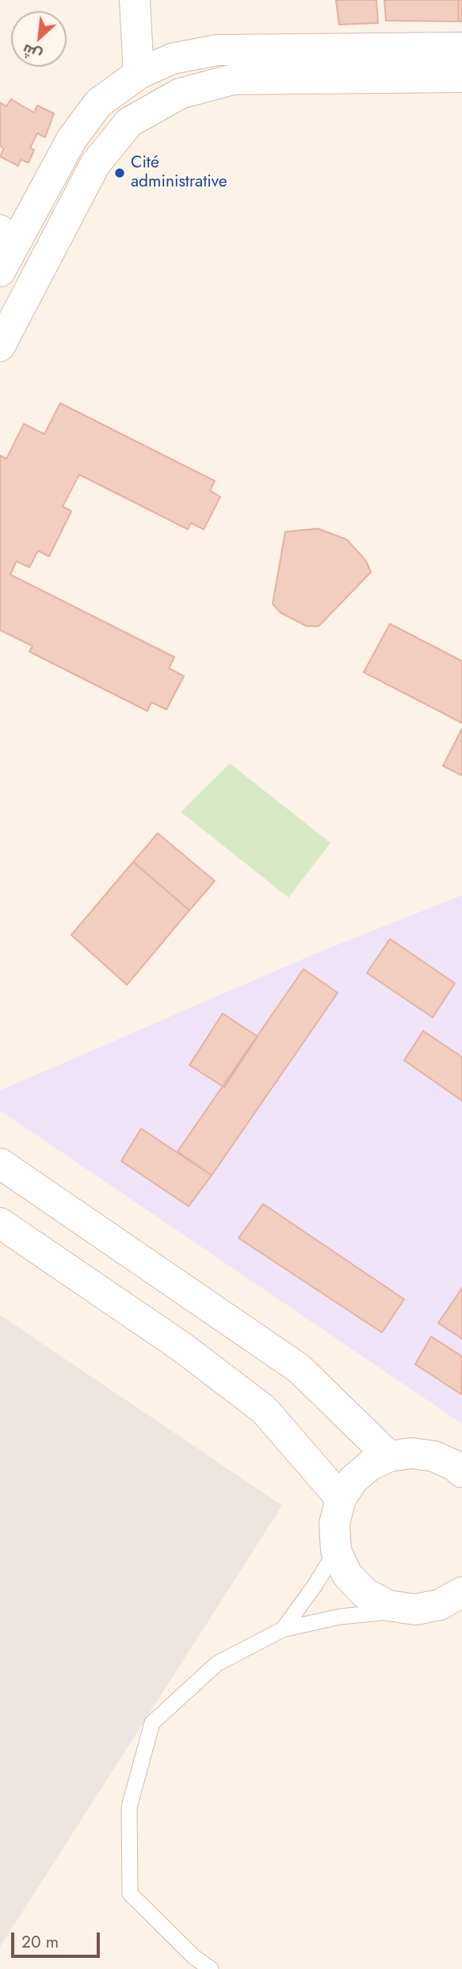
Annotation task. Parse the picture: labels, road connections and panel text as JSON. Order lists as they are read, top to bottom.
{
  "places": ["Cité administrative"],
  "scale_bar": "20 m",
  "north": "bottom left"
}
